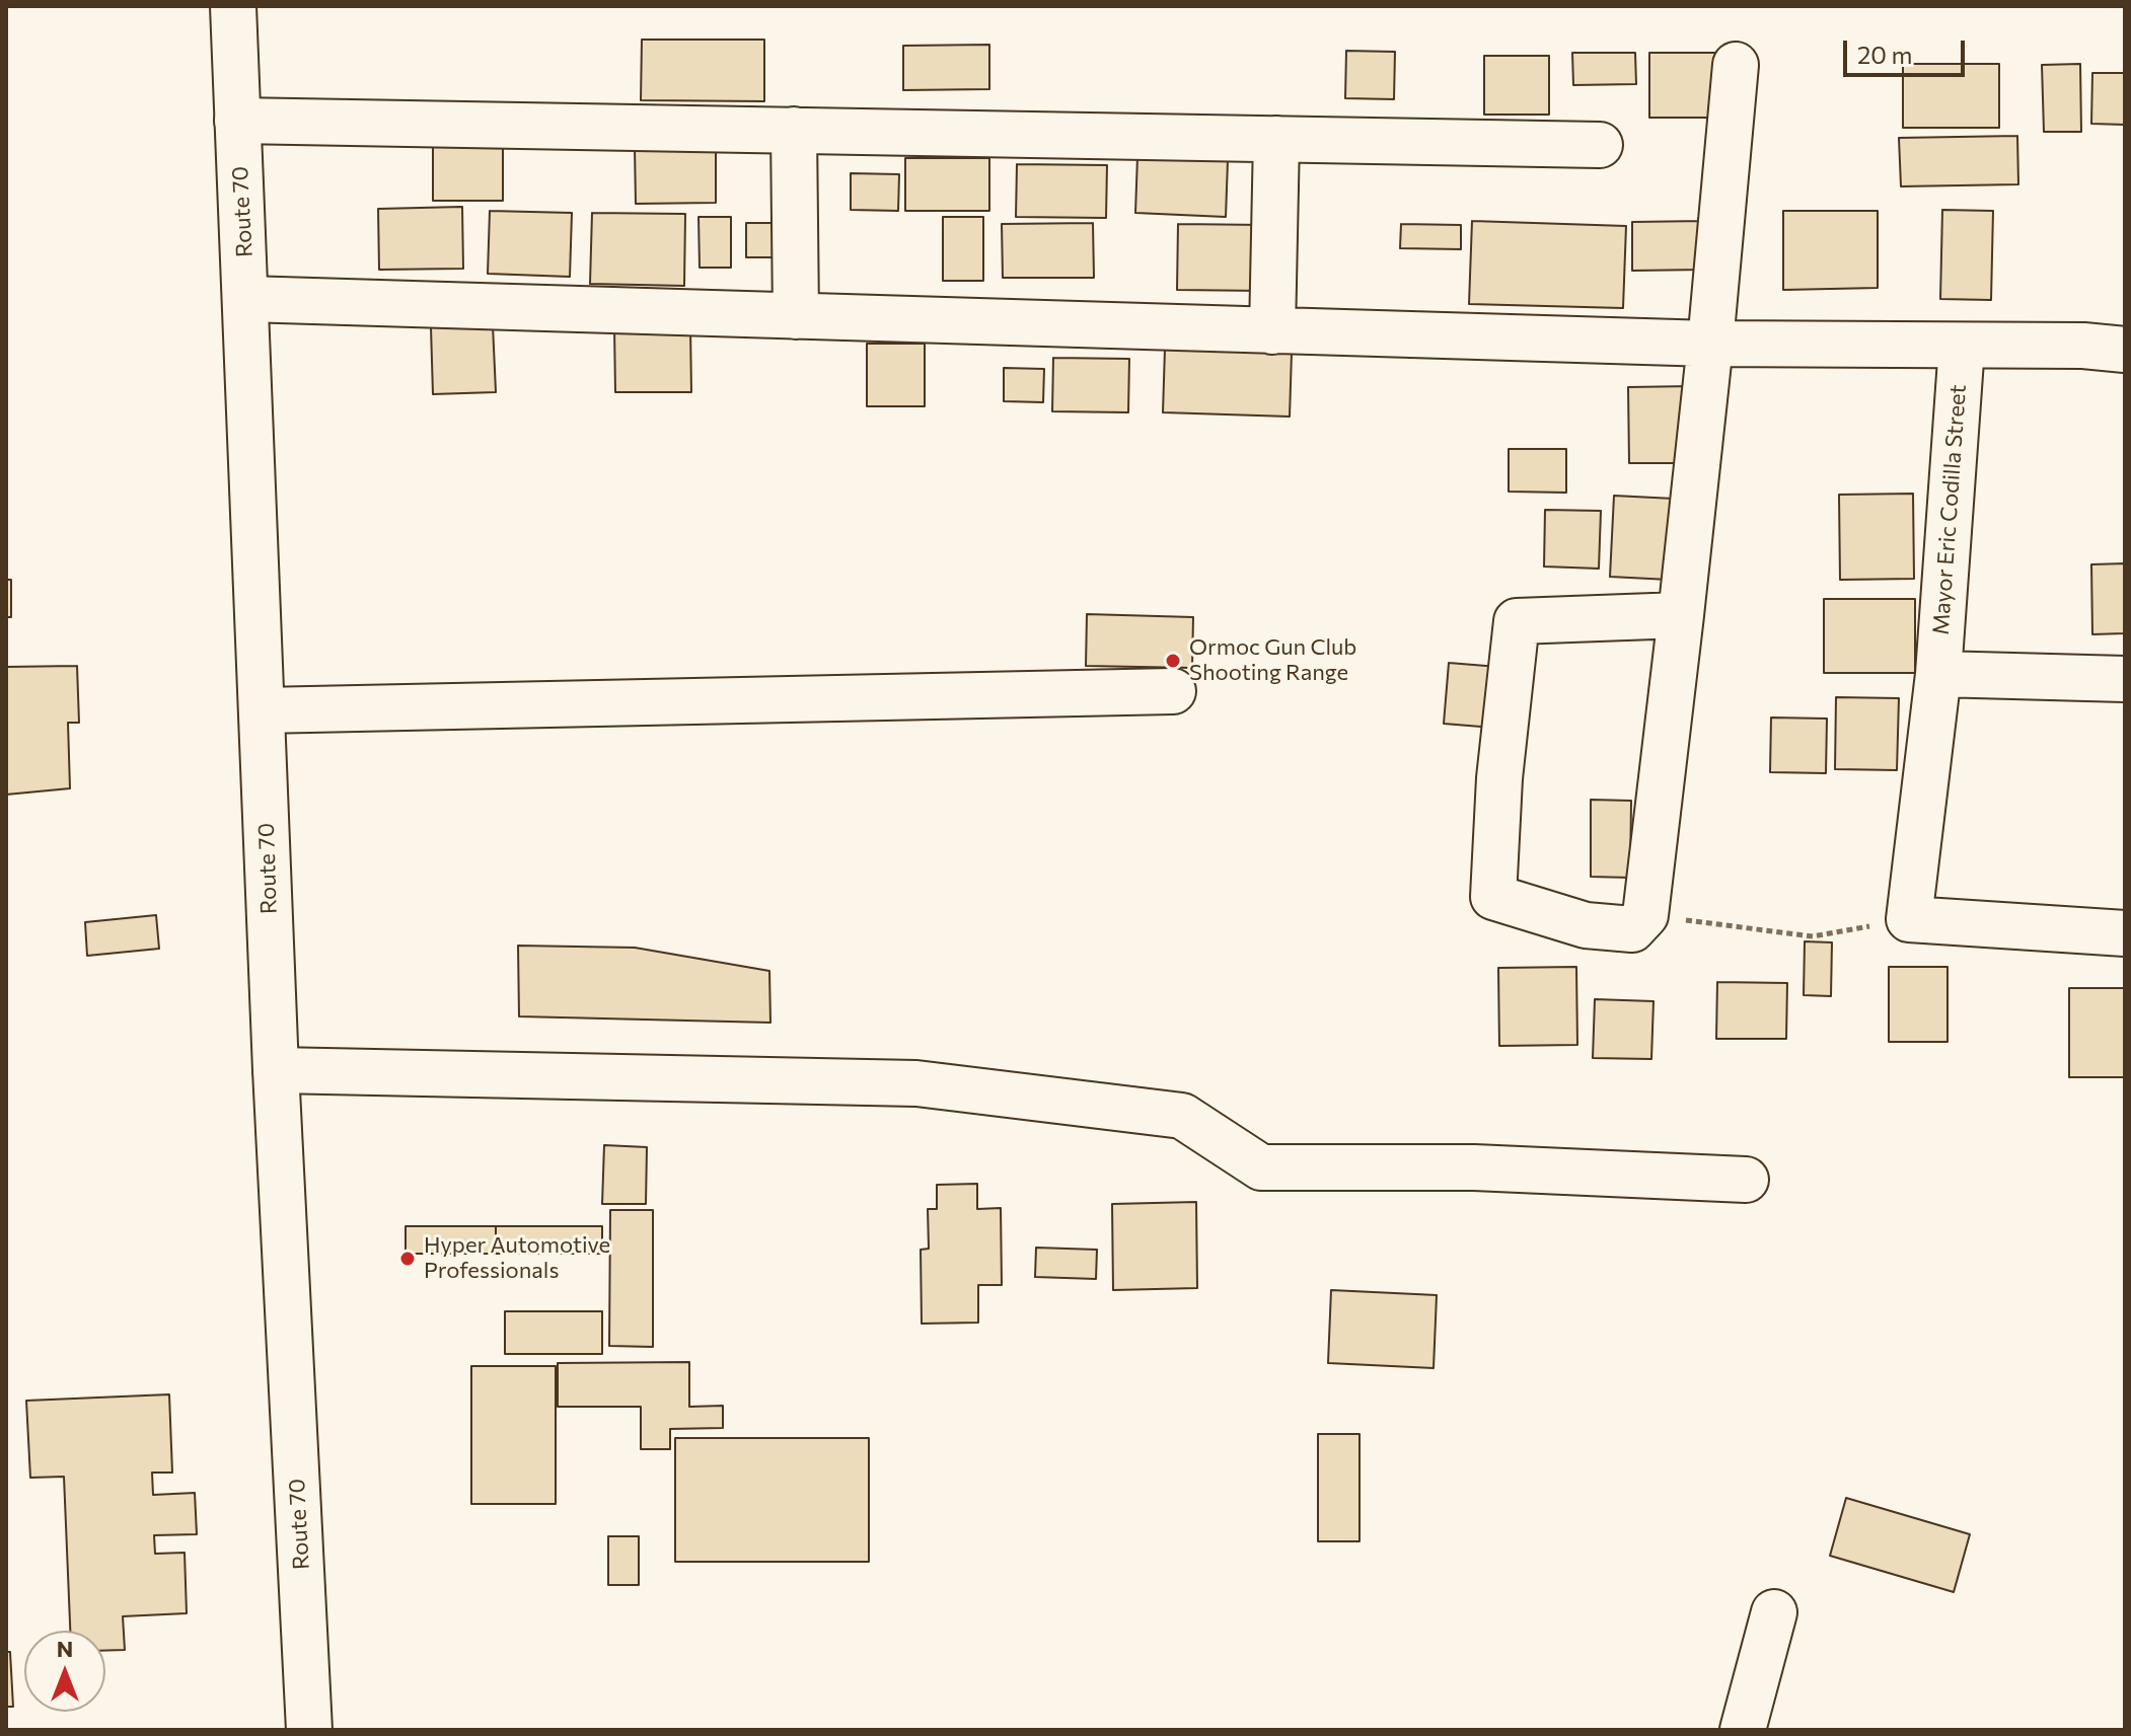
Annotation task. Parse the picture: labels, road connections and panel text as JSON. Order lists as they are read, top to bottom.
{
  "streets": {
    "main road": ["Route 70", "Mayor Eric Codilla Street"]
  },
  "places": ["Ormoc Gun Club Shooting Range", "Hyper Automotive Professionals"],
  "scale_bar": "20 m",
  "north": "top"
}
